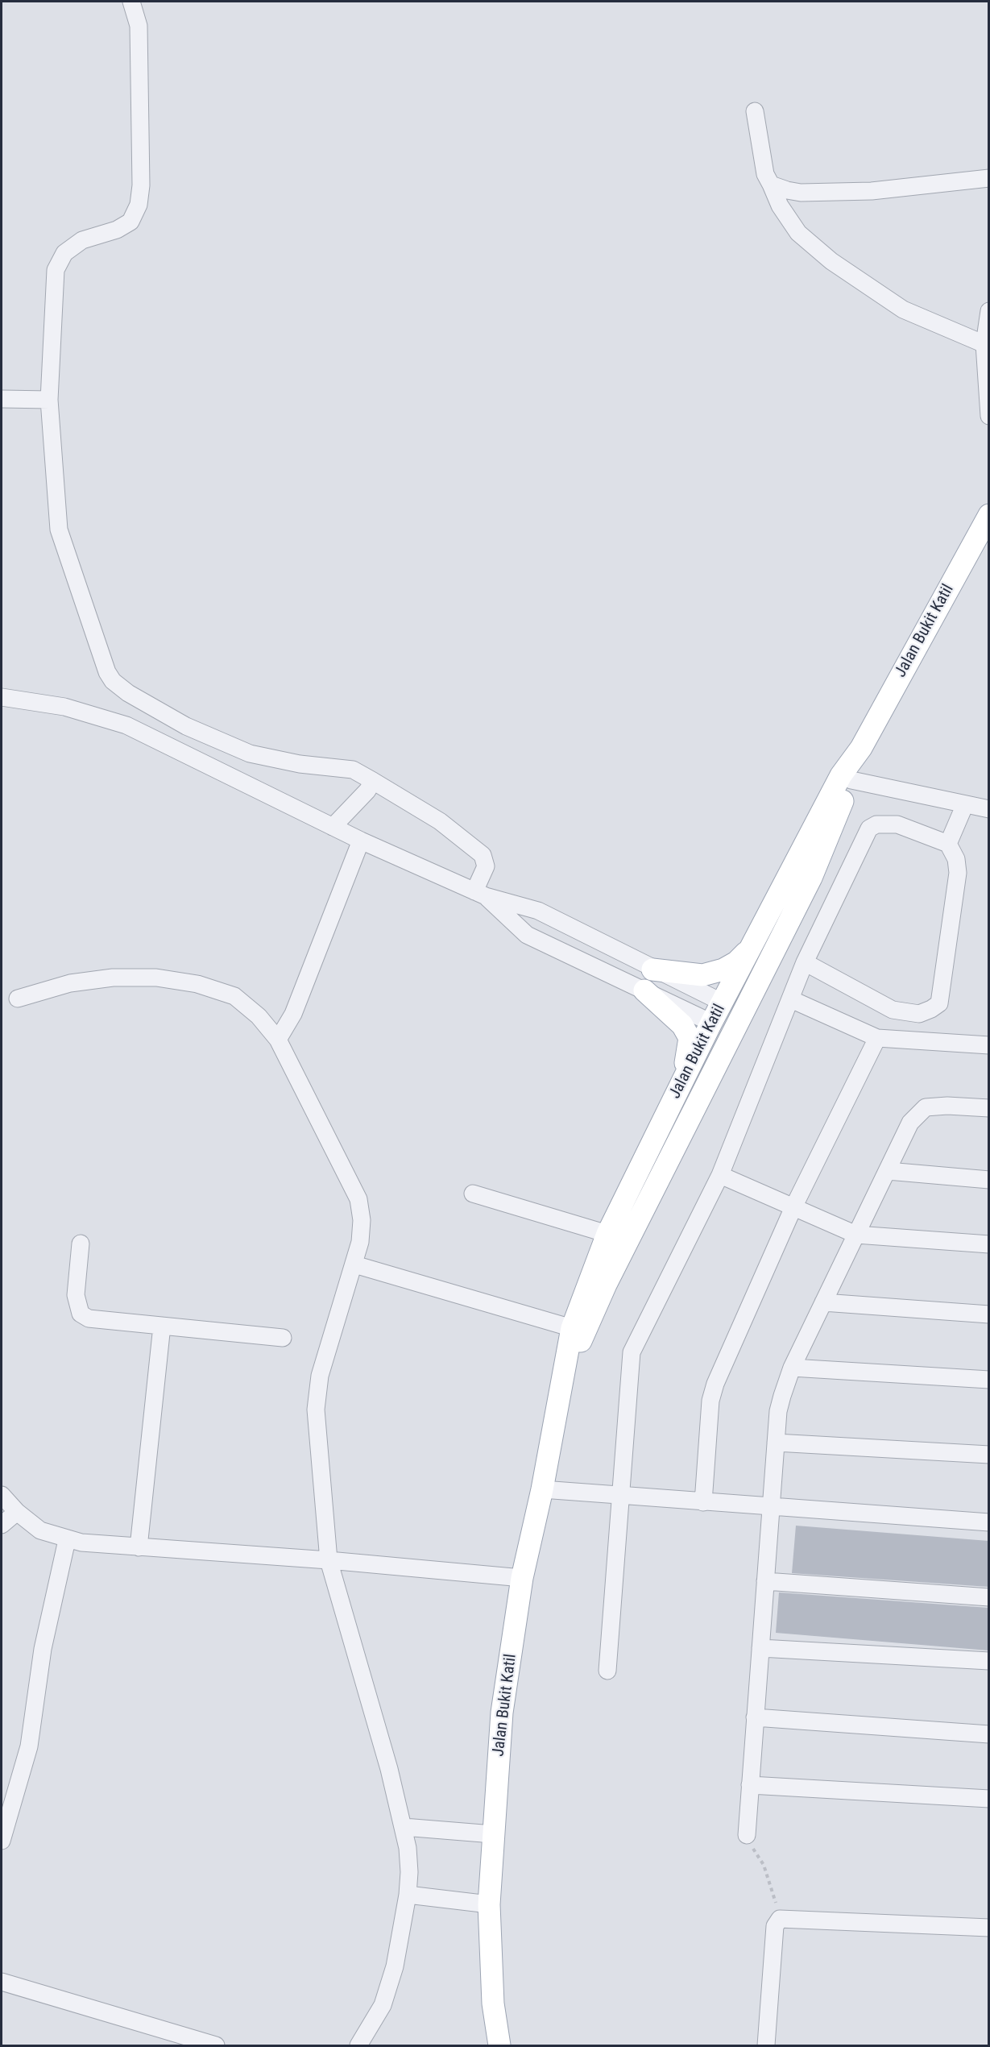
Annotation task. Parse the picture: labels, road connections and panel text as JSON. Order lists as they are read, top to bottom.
{
  "streets": {
    "main road": ["Jalan Bukit Katil"]
  }
}
